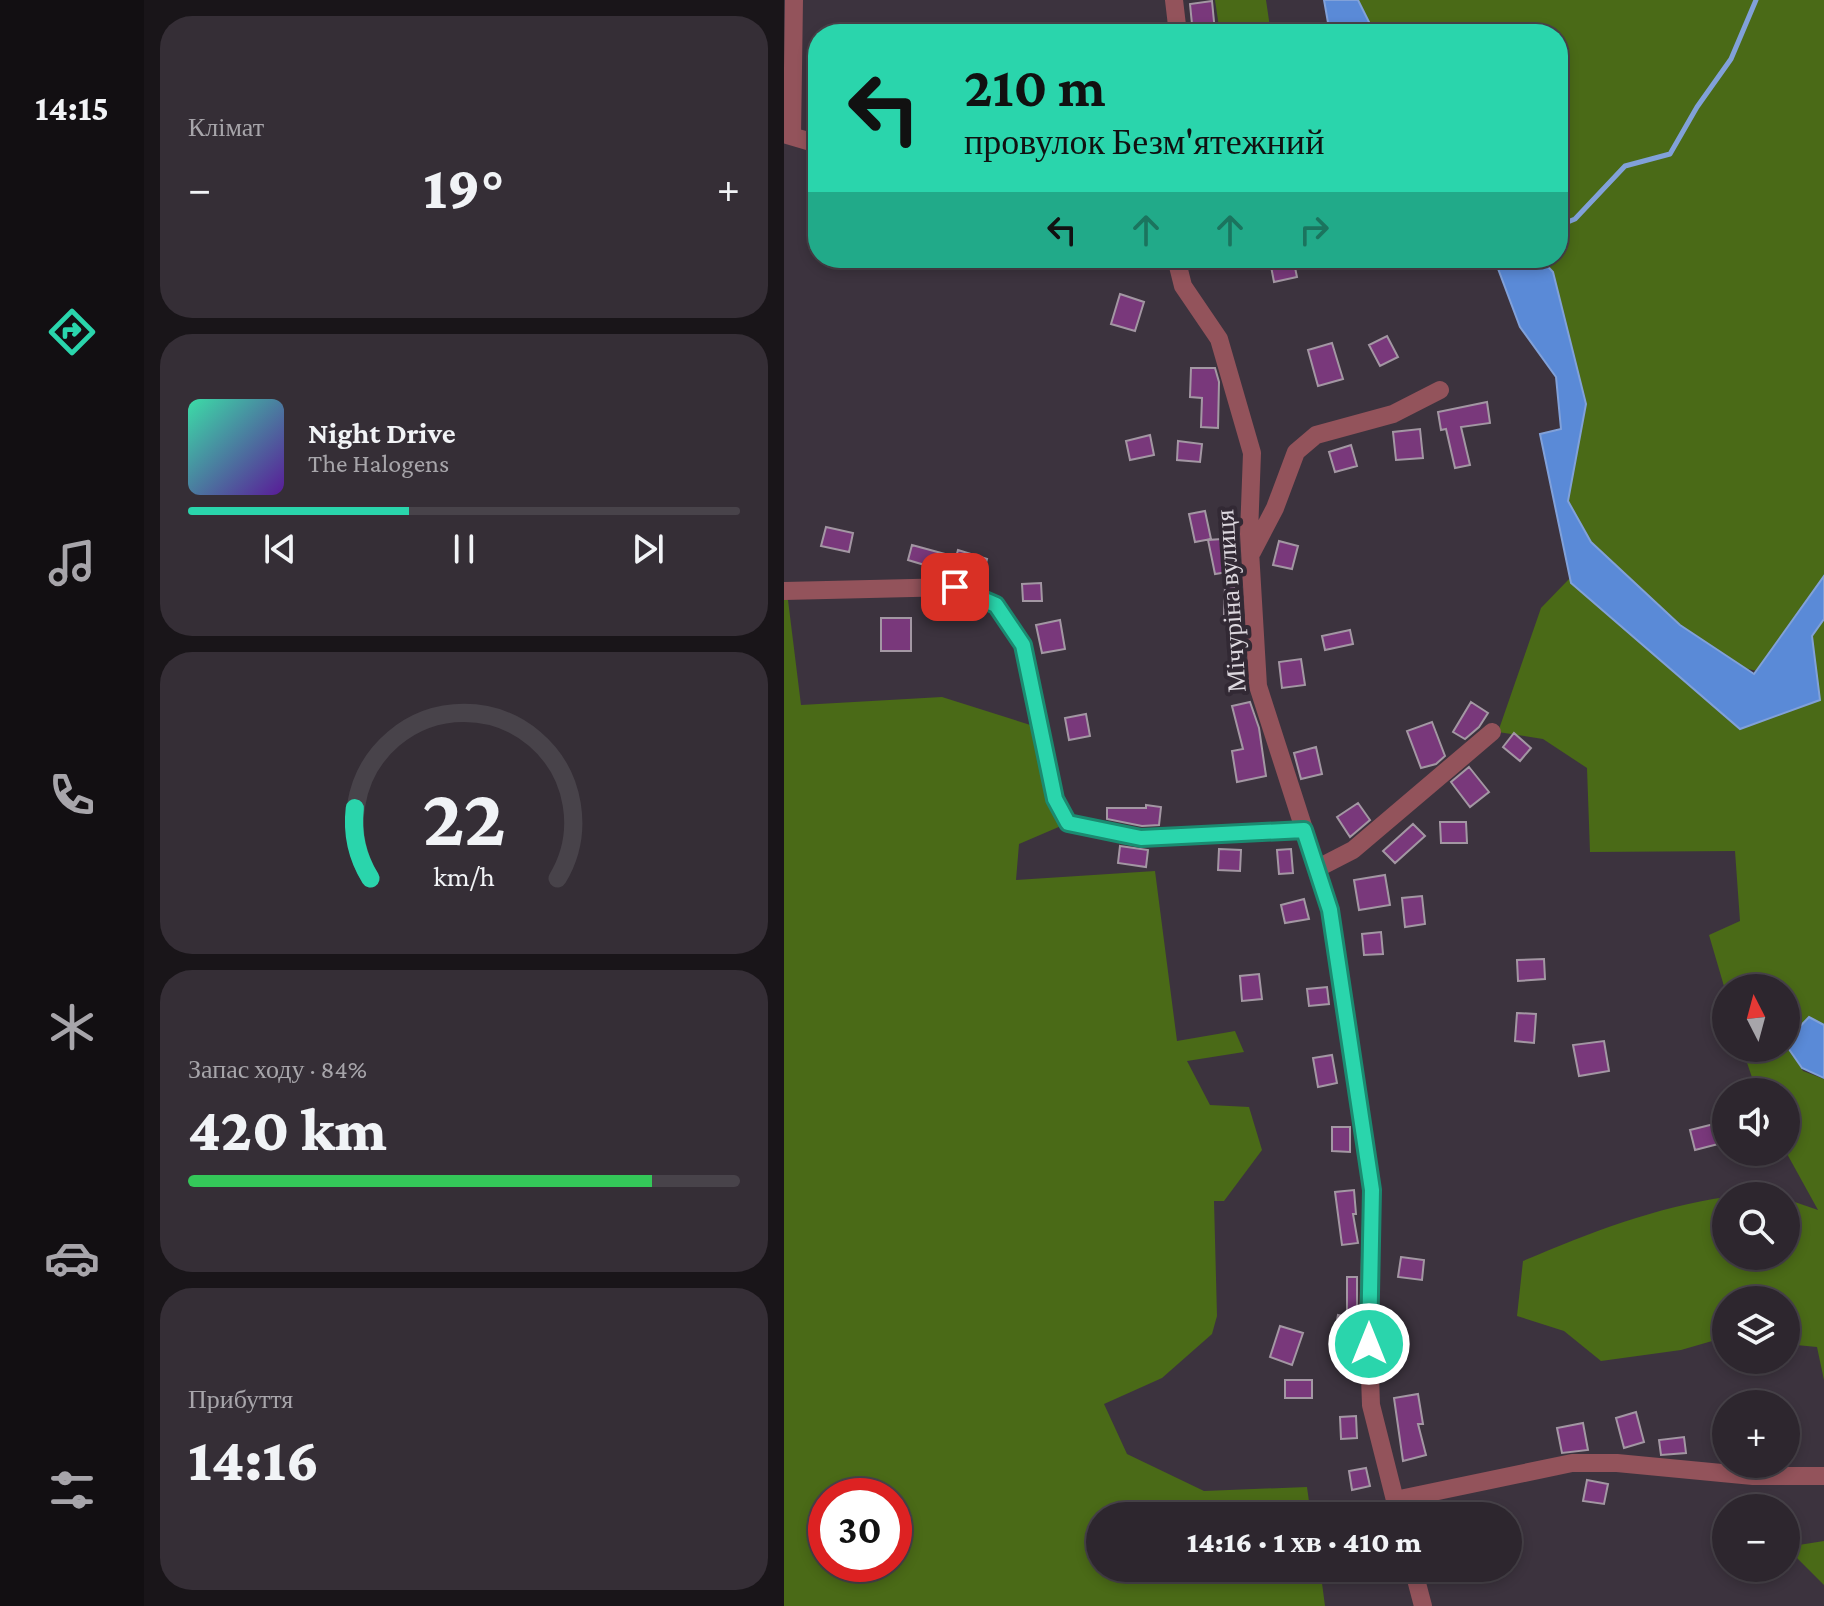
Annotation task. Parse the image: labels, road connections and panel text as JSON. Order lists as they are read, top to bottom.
{
  "streets": {
    "street": ["Мічуріна вулиця"]
  },
  "north": "top",
  "page": {
    "tabs": "14:15",
    "tile": [
      "Клімат",
      ["Запас ходу · 84%", "420 km"],
      ["Прибуття", "14:16"]
    ],
    "turn": ["210 m", "провулок Безм'ятежний"],
    "heat": ["−", "19°", "+"],
    "song": ["Night Drive", "The Halogens"],
    "map_buttons": ["+", "−"],
    "limit": "30",
    "trip": "14:16 · 1 хв · 410 m",
    "gauge": ["22", "km/h"]
  }
}
